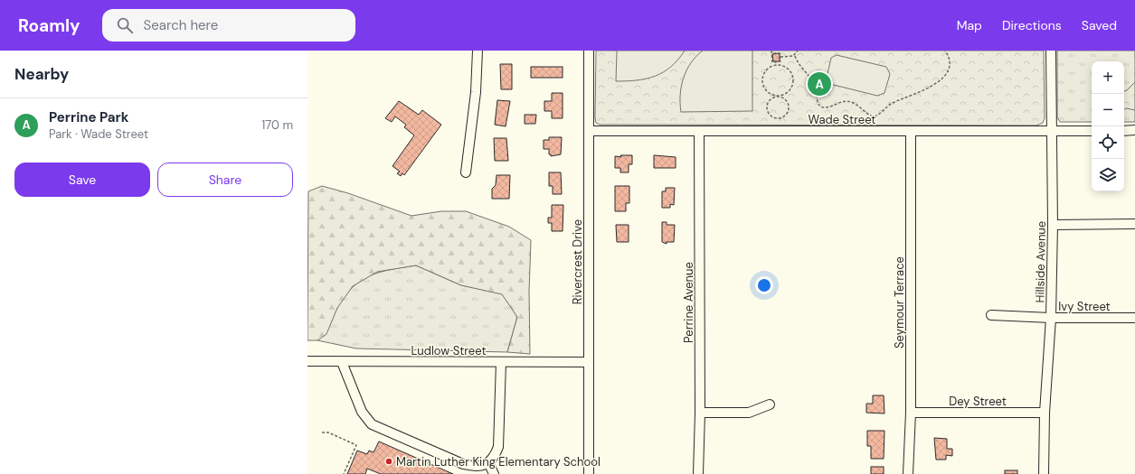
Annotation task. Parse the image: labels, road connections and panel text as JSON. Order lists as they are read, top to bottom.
{
  "streets": {
    "street": [
      "Wade Street",
      "Rivercrest Drive",
      "Hillside Avenue",
      "Perrine Avenue",
      "Seymour Terrace",
      "Ivy Street",
      "Ludlow Street",
      "Dey Street"
    ]
  },
  "crossings": [
    ["Wade Street", "Rivercrest Drive"],
    ["Wade Street", "Hillside Avenue"],
    ["Wade Street", "Perrine Avenue"],
    ["Wade Street", "Seymour Terrace"],
    ["Rivercrest Drive", "Ludlow Street"],
    ["Hillside Avenue", "Ivy Street"],
    ["Hillside Avenue", "Dey Street"],
    ["Seymour Terrace", "Dey Street"]
  ],
  "places": ["Martin Luther King Elementary School"],
  "page": {
    "header": "Roamly",
    "search": "Search here",
    "nav": ["Map", "Directions", "Saved"],
    "heading": "Nearby",
    "map_buttons": ["+", "−"],
    "pins": "A",
    "list": [
      {
        "mark": "A",
        "name": "Perrine Park",
        "note": "Park · Wade Street",
        "value": "170 m"
      }
    ],
    "buttons": ["Save", "Share"]
  }
}
